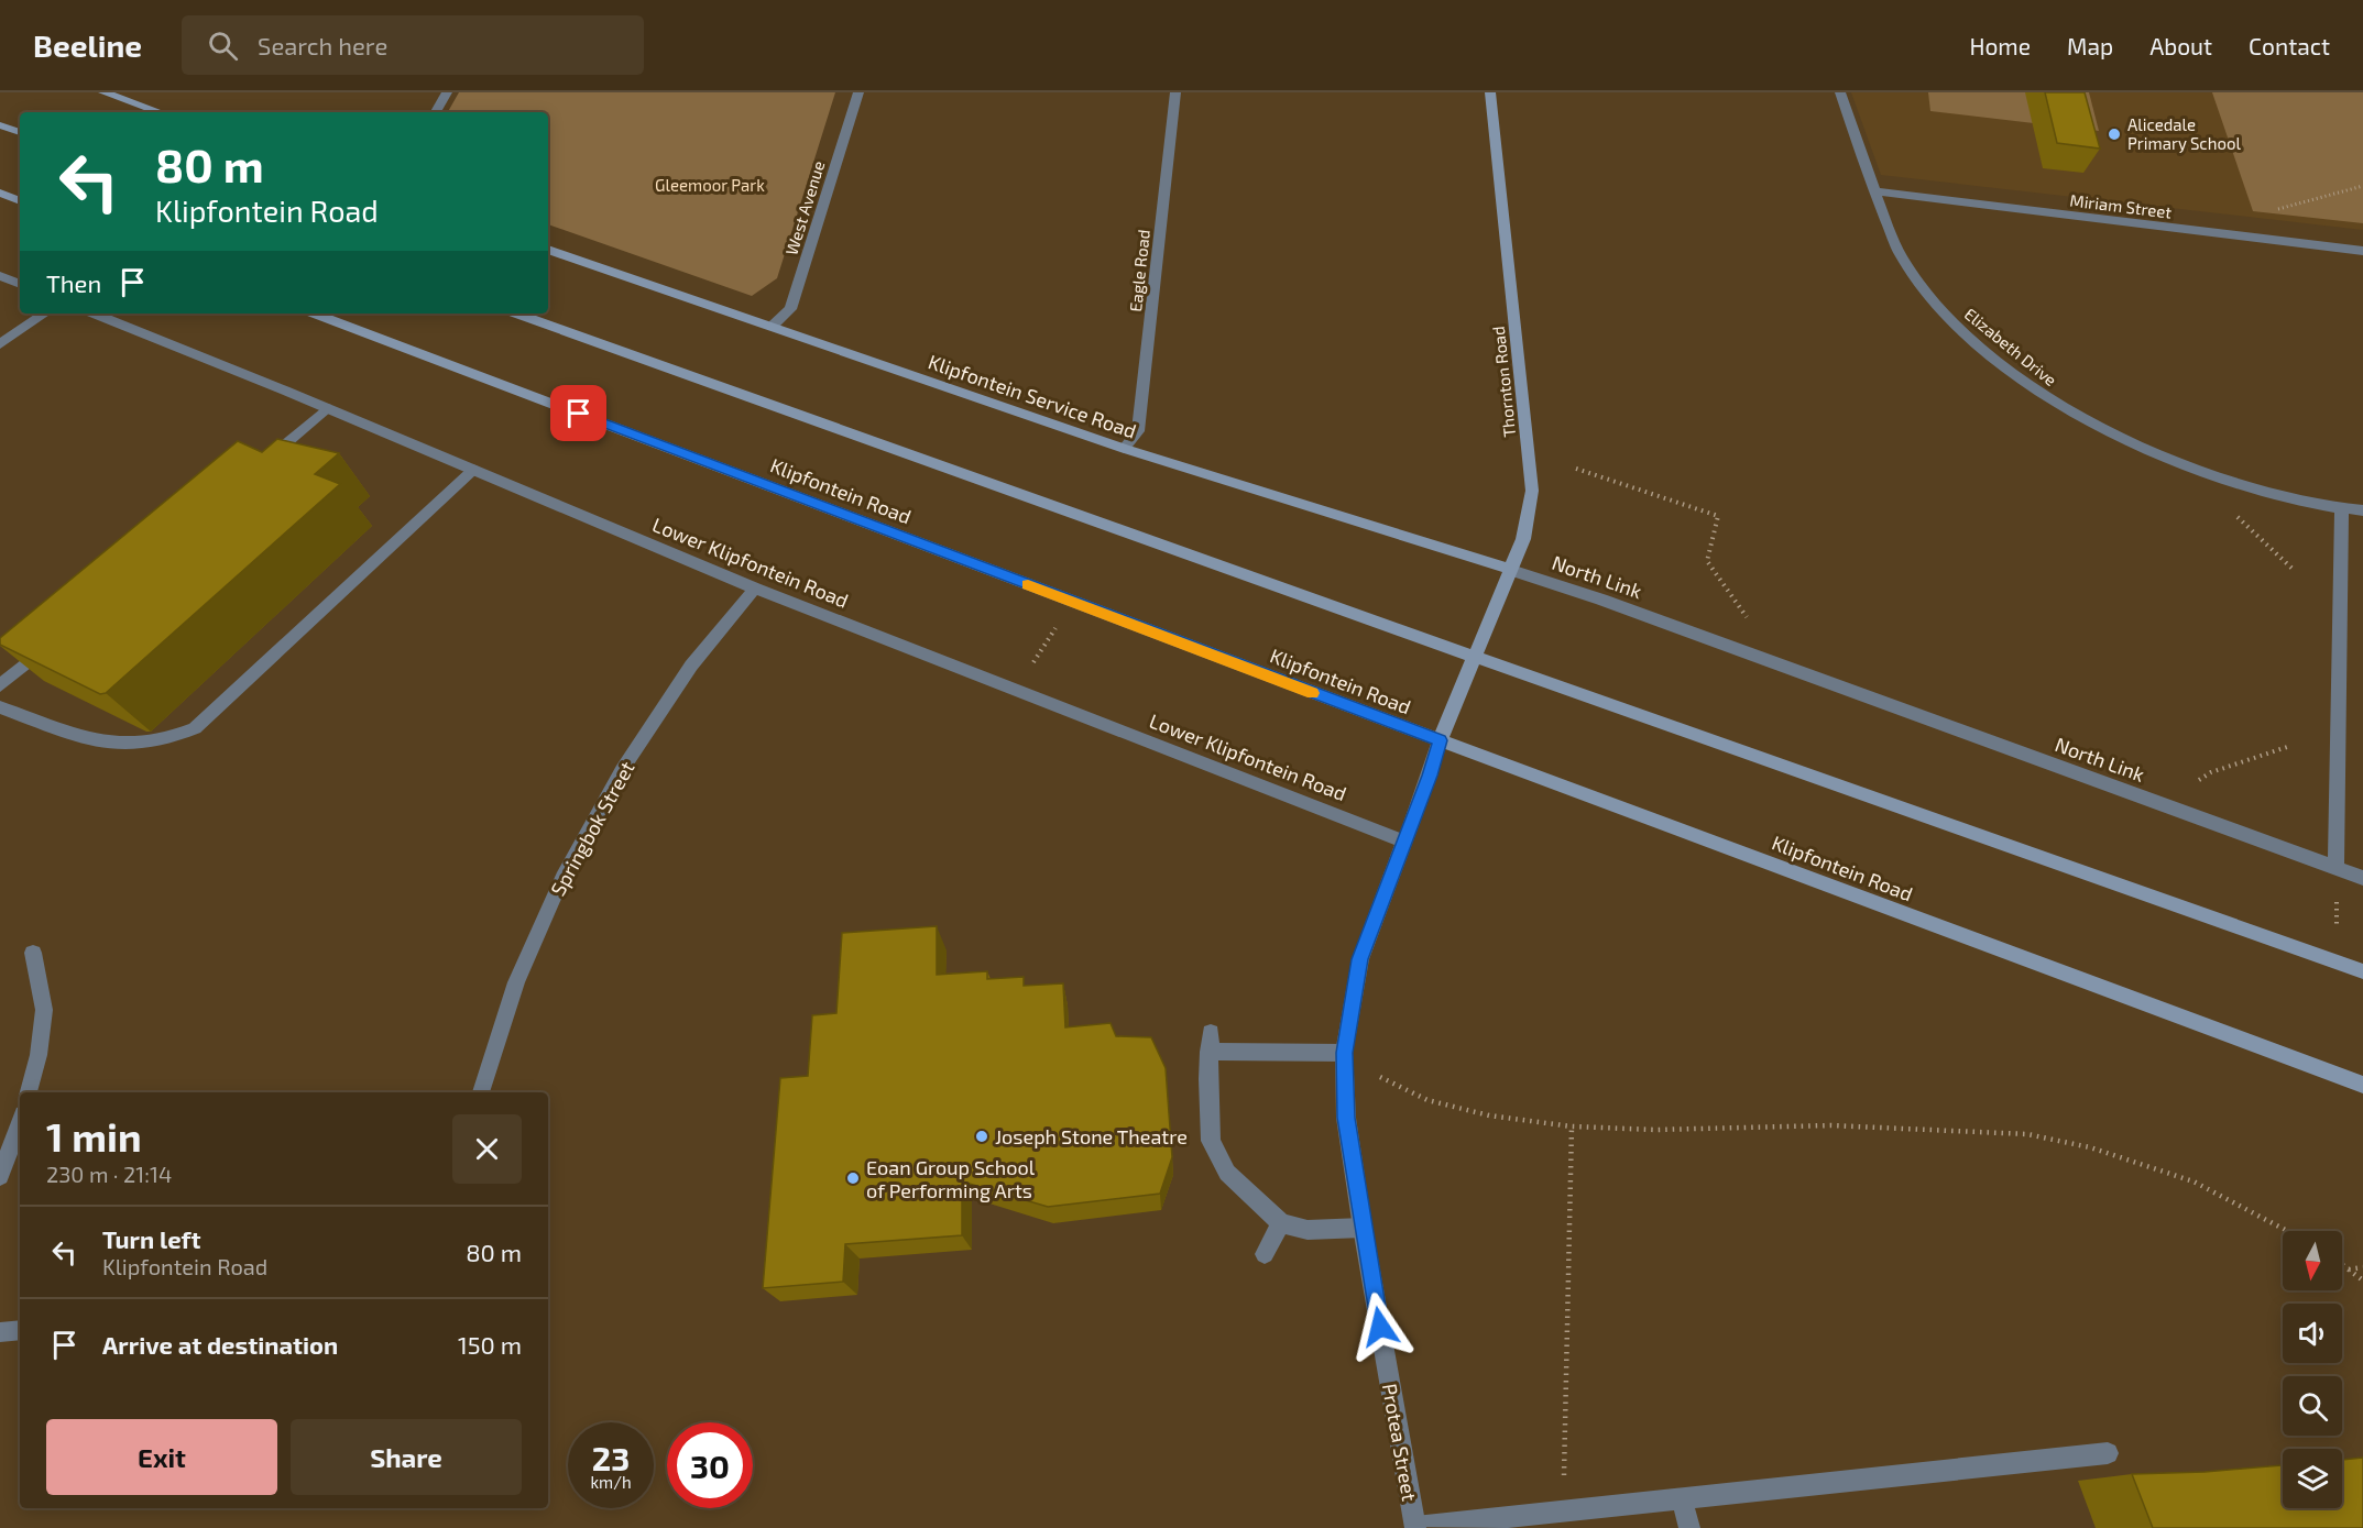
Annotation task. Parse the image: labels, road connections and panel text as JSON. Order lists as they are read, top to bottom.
{
  "streets": {
    "main road": ["Thornton Road", "Klipfontein Service Road", "Klipfontein Road"],
    "street": [
      "Miriam Street",
      "West Avenue",
      "Eagle Road",
      "Elizabeth Drive",
      "Lower Klipfontein Road",
      "North Link",
      "Springbok Street",
      "Protea Street"
    ]
  },
  "crossings": [
    ["Miriam Street", "Elizabeth Drive"],
    ["West Avenue", "Klipfontein Service Road"],
    ["Eagle Road", "Klipfontein Service Road"],
    ["Thornton Road", "Klipfontein Service Road"],
    ["Thornton Road", "Klipfontein Road"],
    ["Thornton Road", "North Link"],
    ["Thornton Road", "Protea Street"],
    ["Klipfontein Service Road", "North Link"],
    ["Klipfontein Road", "Protea Street"],
    ["Lower Klipfontein Road", "Springbok Street"],
    ["Lower Klipfontein Road", "Protea Street"]
  ],
  "parks": ["Gleemoor Park"],
  "places": ["Alicedale Primary School", "Joseph Stone Theatre", "Eoan Group School of Performing Arts"],
  "north": "bottom",
  "page": {
    "header": "Beeline",
    "search": "Search here",
    "nav": [
      "Home",
      "Map",
      "About",
      "Contact"
    ],
    "turn": ["80 m", "Klipfontein Road"],
    "then": "Then",
    "heading": ["1 min", "230 m · 21:14"],
    "list": [
      {
        "name": "Turn left",
        "note": "Klipfontein Road",
        "value": "80 m"
      },
      {
        "name": "Arrive at destination",
        "value": "150 m"
      }
    ],
    "buttons": ["Exit", "Share"],
    "speed": "23 km/h",
    "limit": "30"
  }
}
